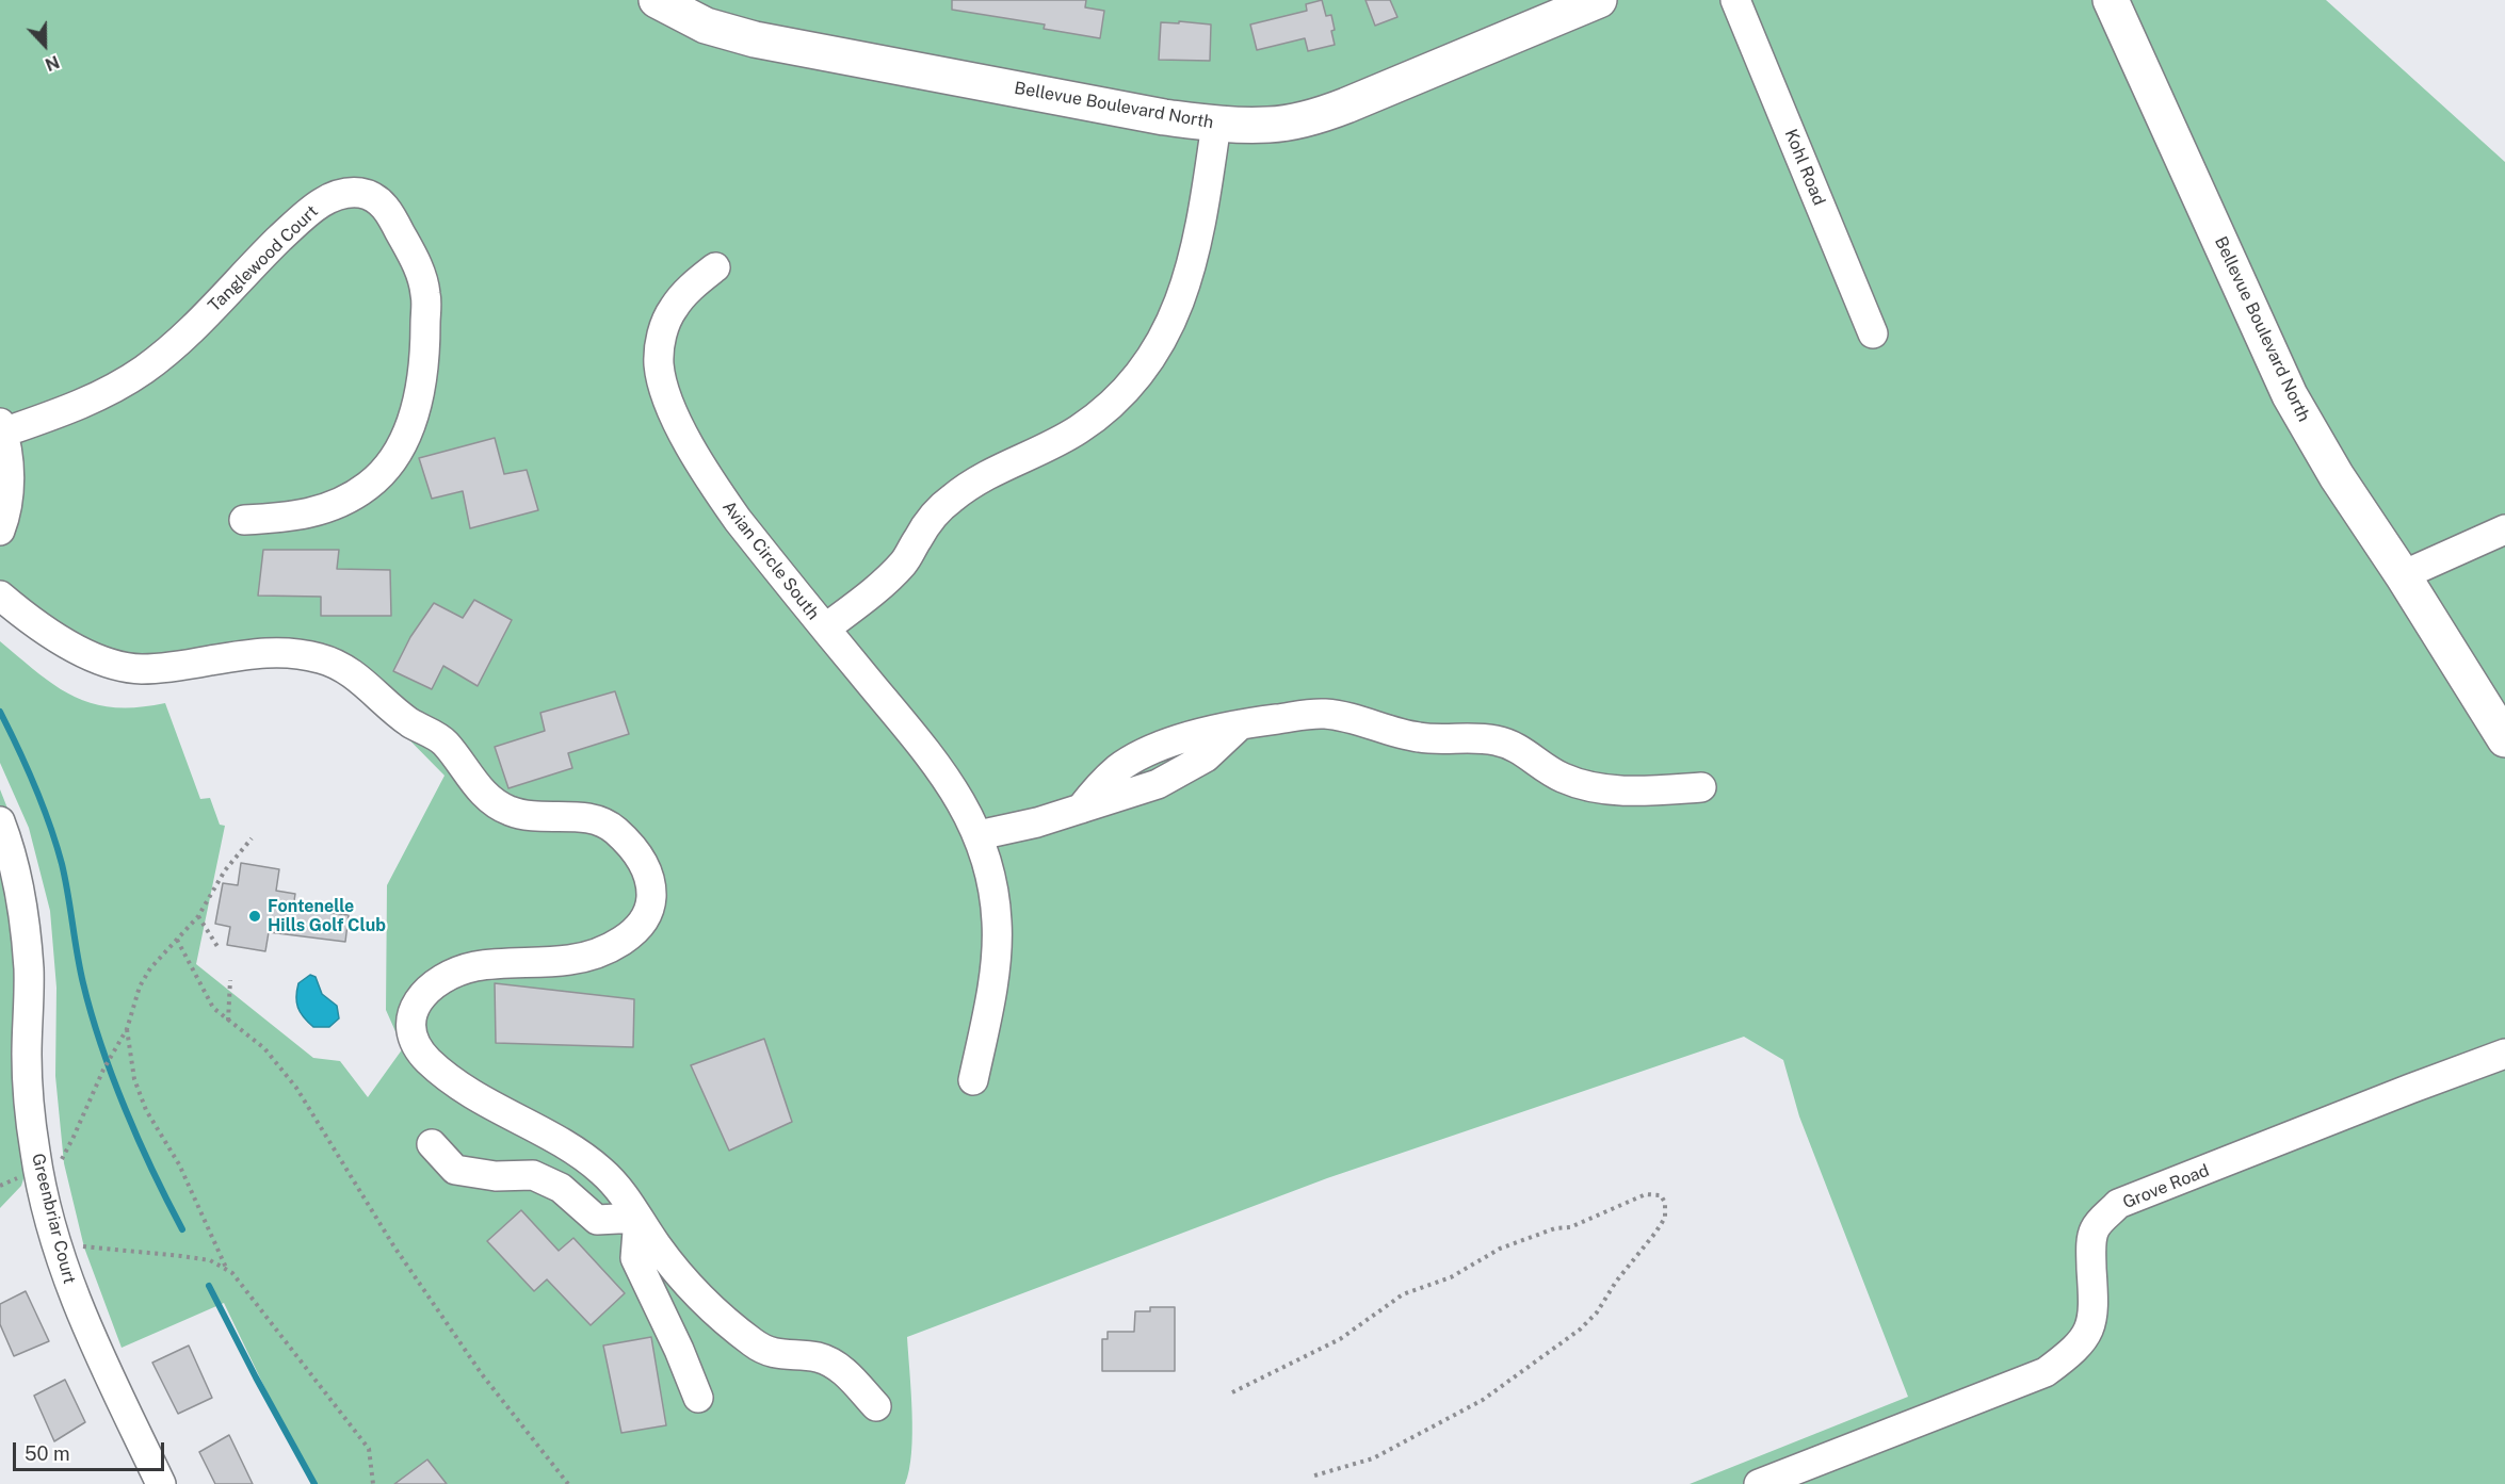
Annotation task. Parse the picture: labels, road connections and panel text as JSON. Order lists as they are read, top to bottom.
{
  "streets": {
    "main road": ["Bellevue Boulevard North"],
    "street": [
      "Kohl Road",
      "Tanglewood Court",
      "Avian Circle South",
      "Grove Road",
      "Greenbriar Court"
    ]
  },
  "places": ["Fontenelle Hills Golf Club"],
  "scale_bar": "50 m",
  "north": "bottom"
}
